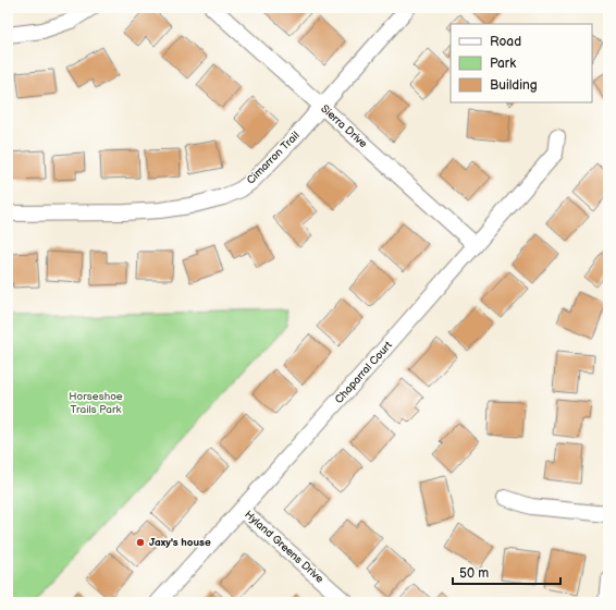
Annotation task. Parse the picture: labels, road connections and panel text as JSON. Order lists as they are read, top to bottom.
{
  "streets": {
    "street": [
      "Sierra Drive",
      "Cimarron Trail",
      "Chaparral Court",
      "Hyland Greens Drive"
    ]
  },
  "crossings": [
    ["Sierra Drive", "Cimarron Trail"],
    ["Sierra Drive", "Chaparral Court"],
    ["Chaparral Court", "Hyland Greens Drive"]
  ],
  "parks": ["Horseshoe Trails Park"],
  "places": ["Jaxy's house"],
  "legend": ["Road", "Park", "Building"],
  "scale_bar": "50 m"
}
